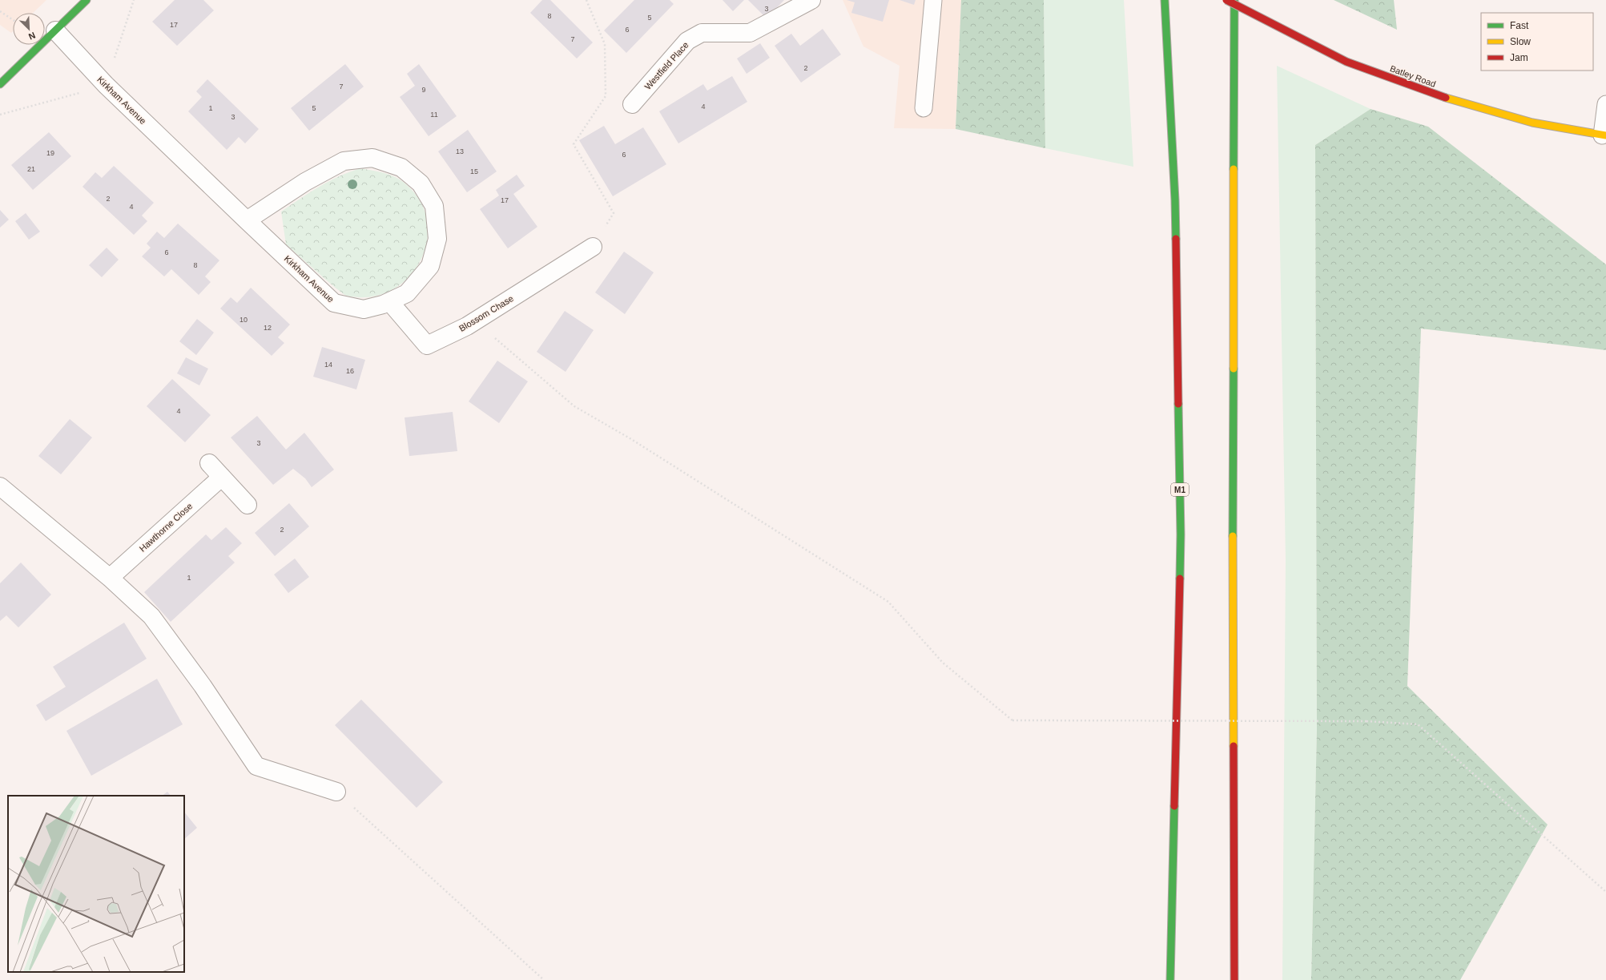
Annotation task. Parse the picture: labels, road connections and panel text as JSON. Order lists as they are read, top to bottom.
{
  "streets": {
    "main road": ["Batley Road", "M1"],
    "street": [
      "Westfield Place",
      "Kirkham Avenue",
      "Blossom Chase",
      "Hawthorne Close"
    ]
  },
  "crossings": [
    ["Kirkham Avenue", "Blossom Chase"]
  ],
  "house_numbers": [
    "3",
    "8",
    "5",
    "17",
    "6",
    "7",
    "2",
    "7",
    "9",
    "4",
    "1",
    "5",
    "11",
    "3",
    "13",
    "19",
    "6",
    "21",
    "15",
    "2",
    "17",
    "4",
    "6",
    "8",
    "10",
    "12",
    "14",
    "16",
    "4",
    "3",
    "2",
    "1"
  ],
  "legend": ["Fast", "Slow", "Jam"],
  "north": "bottom right"
}
